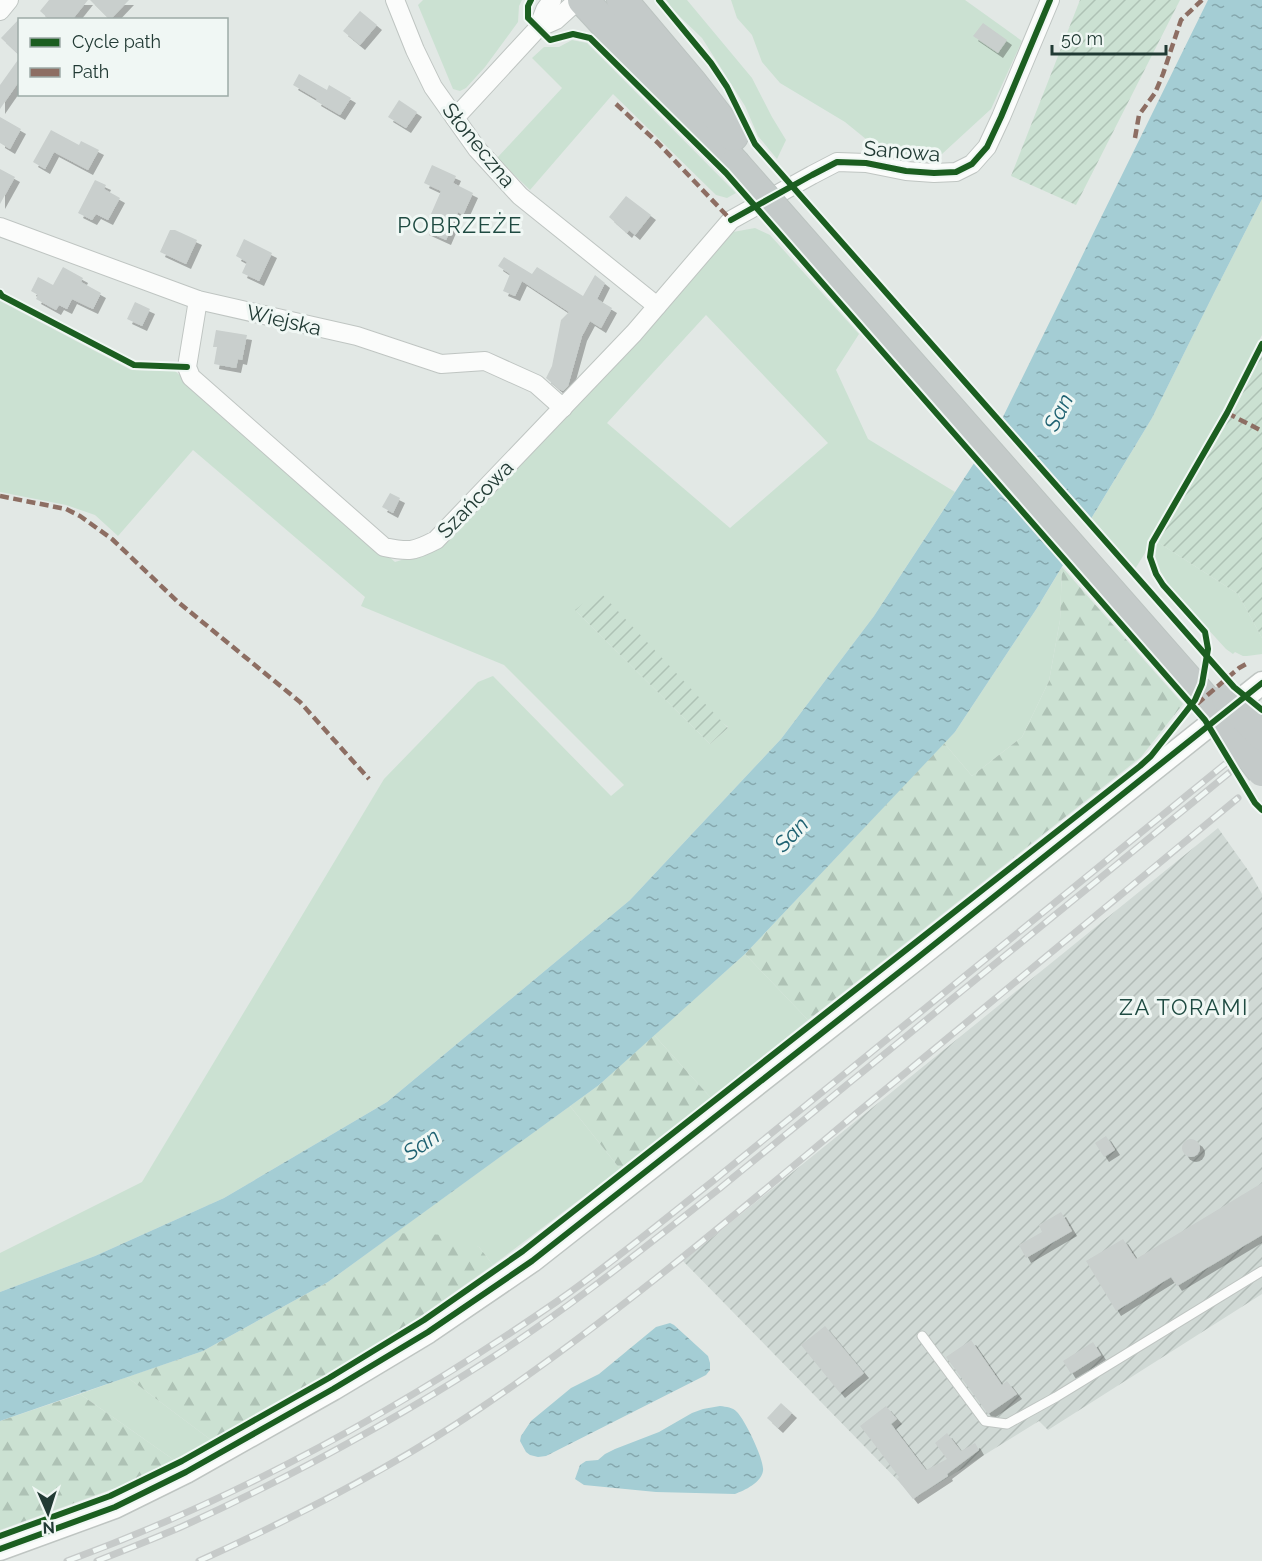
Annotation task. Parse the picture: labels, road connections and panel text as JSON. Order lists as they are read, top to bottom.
{
  "streets": {
    "street": [
      "Słoneczna",
      "Sanowa",
      "Wiejska",
      "Szańcowa"
    ]
  },
  "crossings": [
    ["Słoneczna", "Szańcowa"],
    ["Sanowa", "Szańcowa"],
    ["Wiejska", "Szańcowa"]
  ],
  "districts": ["POBRZEŻE", "ZA TORAMI"],
  "water": ["San"],
  "legend": ["Cycle path", "Path"],
  "scale_bar": "50 m",
  "north": "bottom"
}
